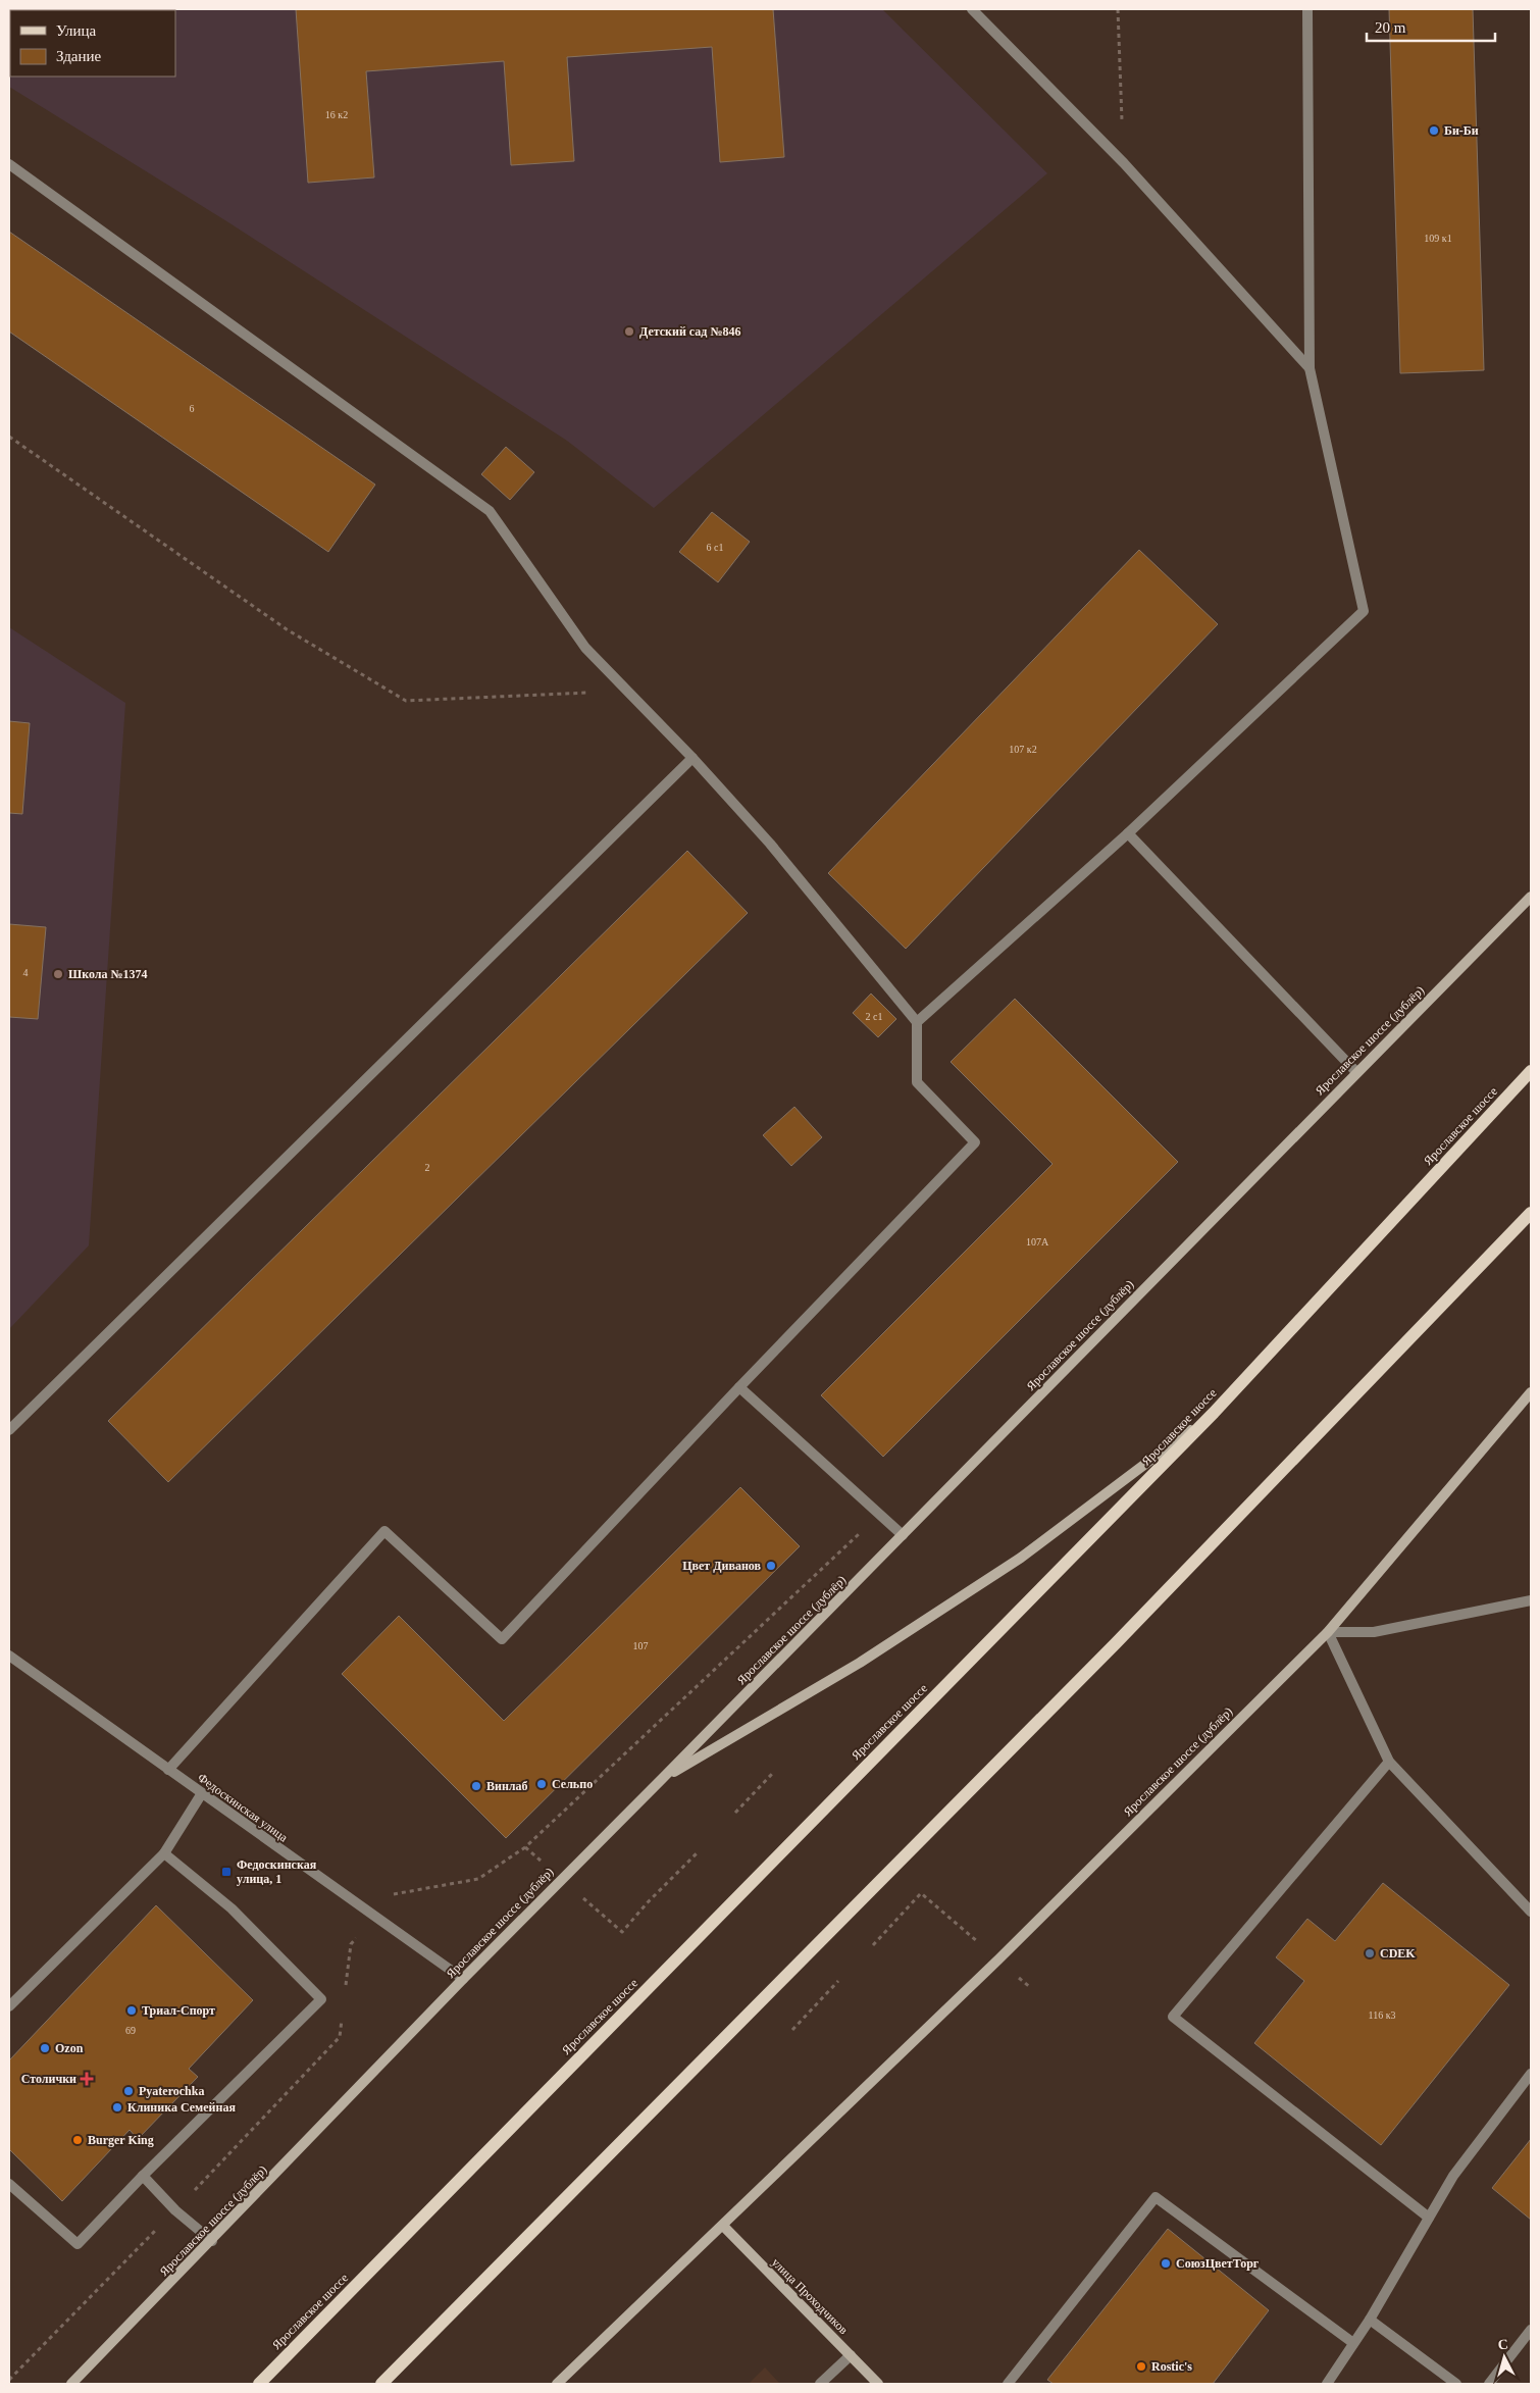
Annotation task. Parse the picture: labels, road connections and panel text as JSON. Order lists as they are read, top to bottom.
{
  "streets": {
    "main road": ["Ярославское шоссе"],
    "street": ["Ярославское шоссе (дублёр)", "Федоскинская улица", "улица Проходчиков"]
  },
  "crossings": [
    ["Ярославское шоссе (дублёр)", "Федоскинская улица"],
    ["Ярославское шоссе (дублёр)", "улица Проходчиков"]
  ],
  "places": {
    "other": [
      "Би-Би",
      "Детский сад №846",
      "Школа №1374",
      "Цвет Диванов",
      "Сельпо",
      "Винлаб",
      "CDEK",
      "Триал-Спорт",
      "Ozon",
      "Pyaterochka",
      "Клиника Семейная",
      "Burger King",
      "СоюзЦветТорг",
      "Rostic's"
    ],
    "transit": ["Федоскинская улица, 1"],
    "health": ["Столички"]
  },
  "house_numbers": [
    "16 к2",
    "109 к1",
    "6",
    "6 с1",
    "107 к2",
    "4",
    "2 с1",
    "2",
    "107А",
    "107",
    "116 к3",
    "69"
  ],
  "legend": ["Улица", "Здание"],
  "scale_bar": "20 m",
  "north": "top"
}
